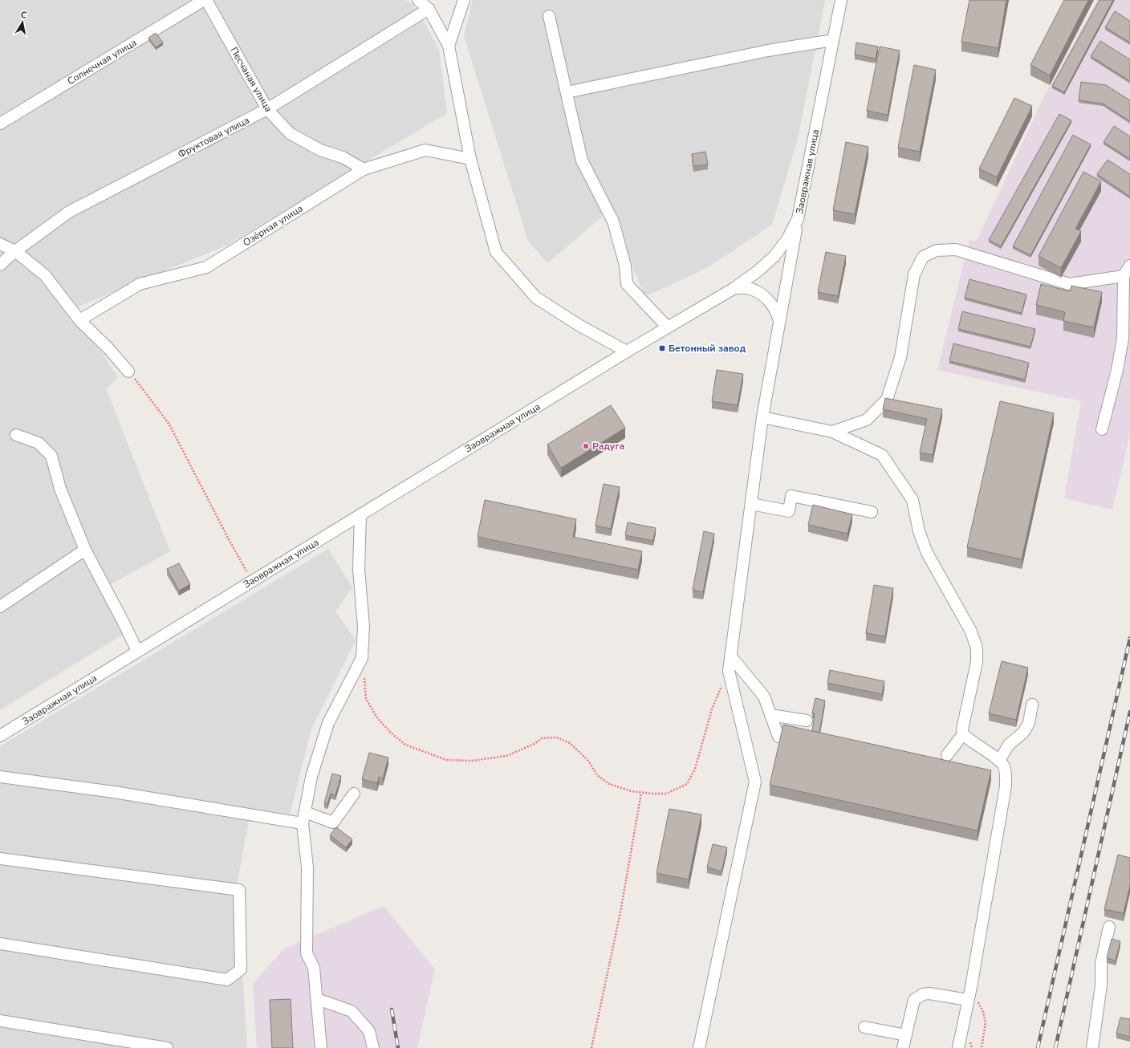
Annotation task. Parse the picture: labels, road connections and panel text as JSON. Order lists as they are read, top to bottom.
{
  "streets": {
    "street": [
      "Солнечная улица",
      "Песчаная улица",
      "Фруктовая улица",
      "Заовражная улица",
      "Озёрная улица"
    ]
  },
  "crossings": [
    ["Песчаная улица", "Фруктовая улица"],
    ["Песчаная улица", "Озёрная улица"]
  ],
  "places": {
    "transit": ["Бетонный завод"],
    "other": ["Радуга"]
  },
  "north": "top"
}
